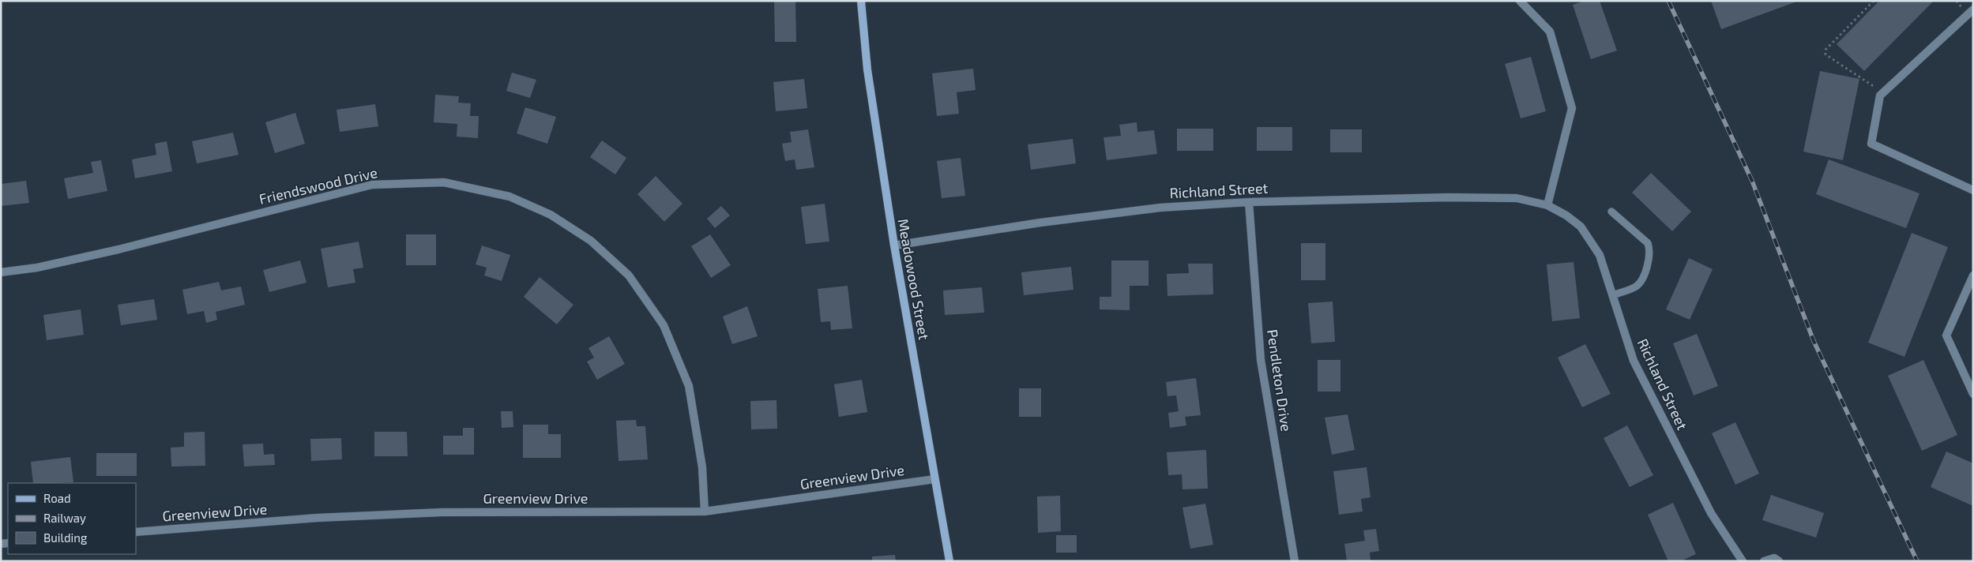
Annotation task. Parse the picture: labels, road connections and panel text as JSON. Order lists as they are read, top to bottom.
{
  "streets": {
    "street": [
      "Friendswood Drive",
      "Richland Street",
      "Meadowood Street",
      "Pendleton Drive",
      "Greenview Drive"
    ]
  },
  "crossings": [
    ["Friendswood Drive", "Greenview Drive"],
    ["Richland Street", "Meadowood Street"],
    ["Richland Street", "Pendleton Drive"],
    ["Meadowood Street", "Greenview Drive"]
  ],
  "legend": ["Road", "Railway", "Building"]
}
